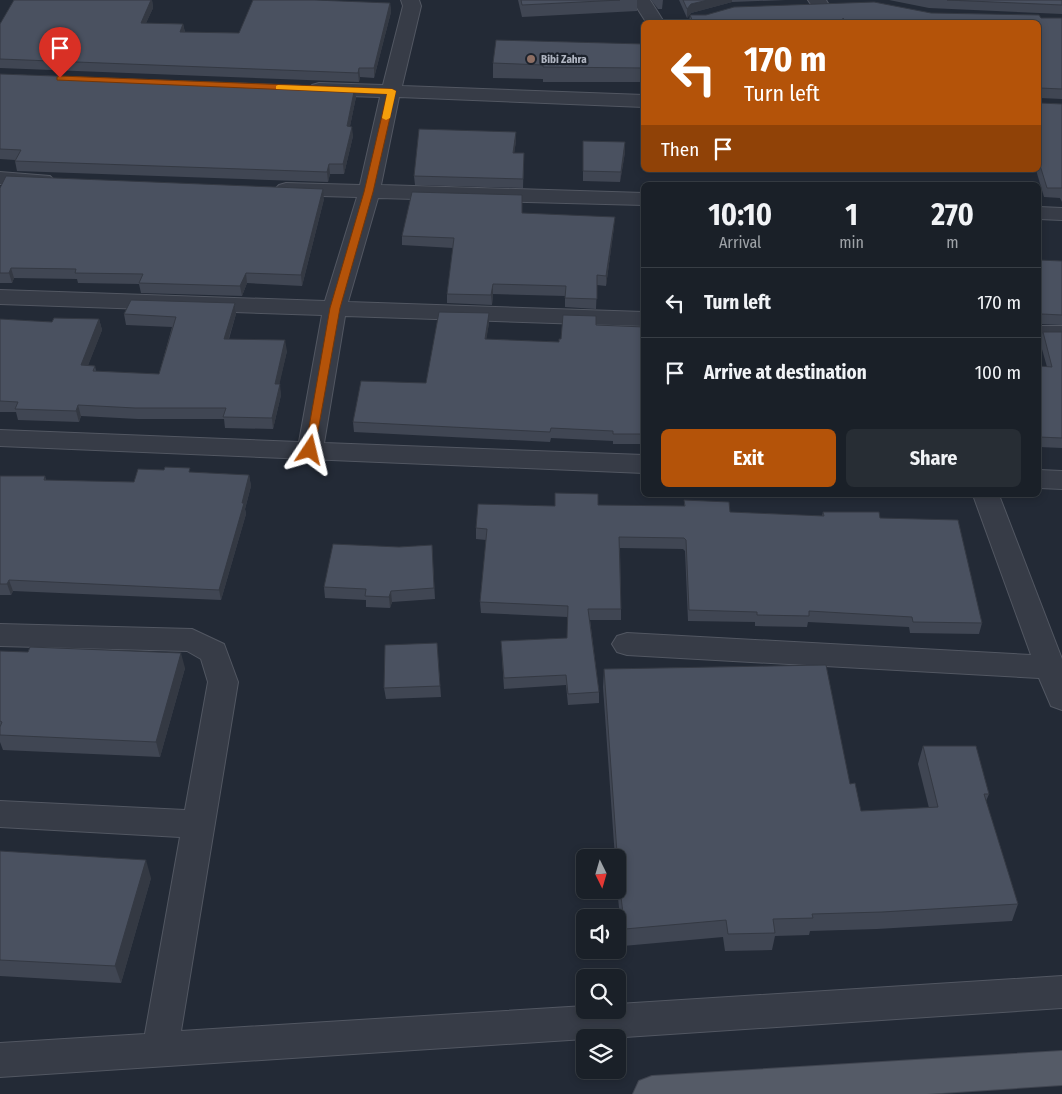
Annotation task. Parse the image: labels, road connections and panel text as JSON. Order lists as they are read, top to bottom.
{
  "places": ["Bibi Zahra"],
  "north": "bottom",
  "page": {
    "turn": ["170 m", "Turn left"],
    "then": "Then",
    "eta": [
      "10:10",
      "Arrival",
      "1",
      "min",
      "270",
      "m"
    ],
    "list": [
      {
        "name": "Turn left",
        "value": "170 m"
      },
      {
        "name": "Arrive at destination",
        "value": "100 m"
      }
    ],
    "buttons": ["Exit", "Share"]
  }
}
